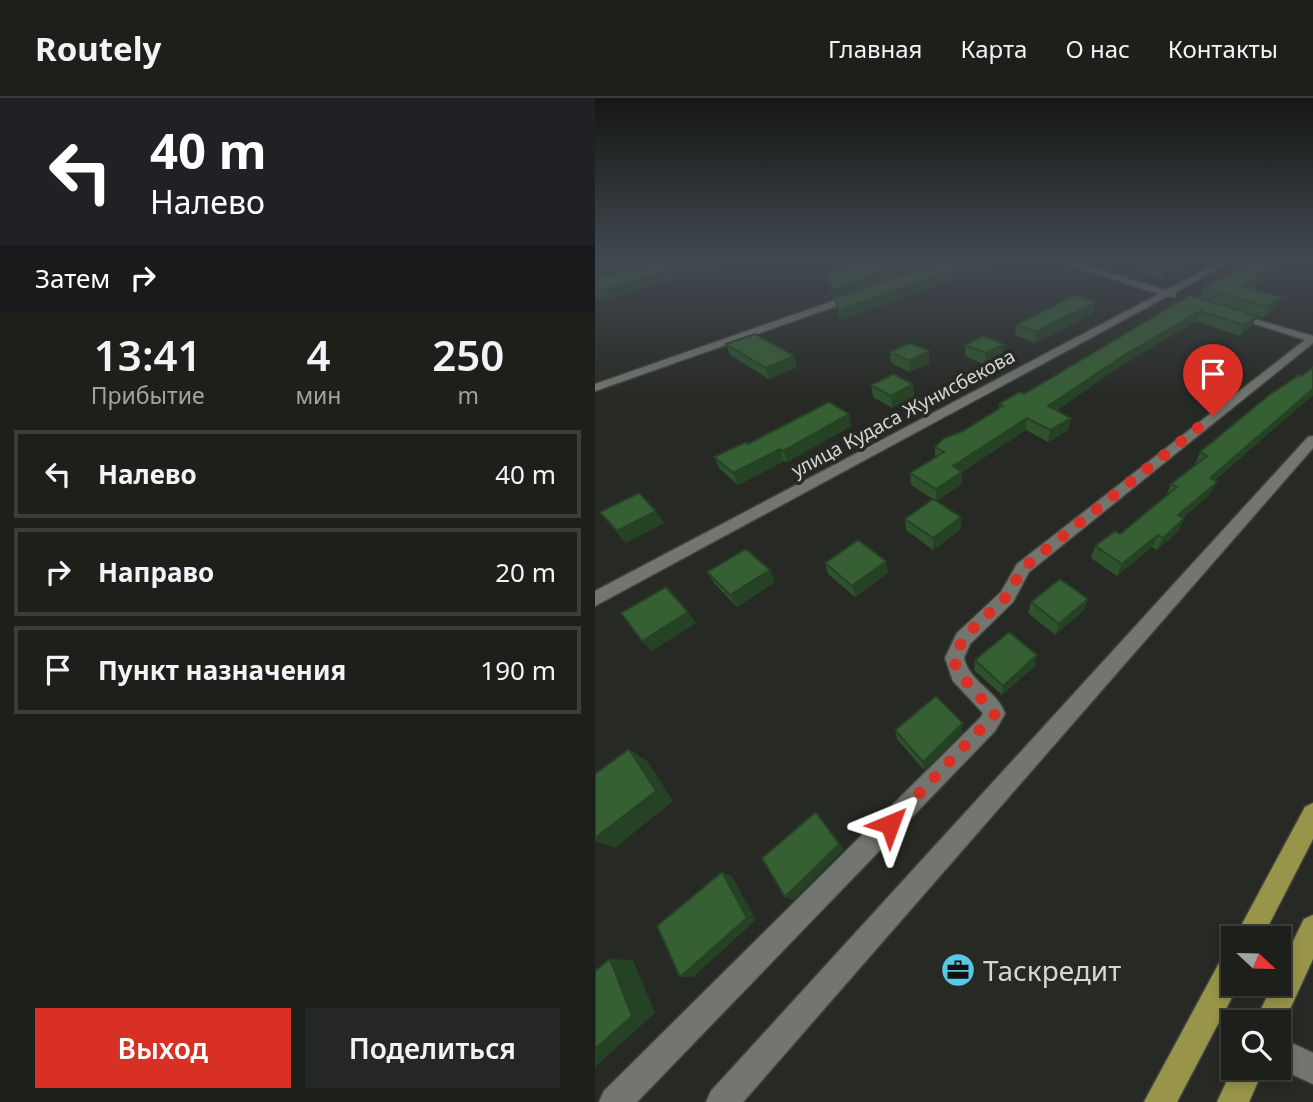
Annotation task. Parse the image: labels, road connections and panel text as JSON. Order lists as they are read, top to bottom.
{
  "streets": {
    "street": ["улица Кудаса Жунисбекова"]
  },
  "places": {
    "office": ["Таскредит"]
  },
  "north": "right",
  "page": {
    "header": "Routely",
    "nav": [
      "Главная",
      "Карта",
      "О нас",
      "Контакты"
    ],
    "turn": ["40 m", "Налево"],
    "then": "Затем",
    "eta": [
      "13:41",
      "Прибытие",
      "4",
      "мин",
      "250",
      "m"
    ],
    "list": [
      {
        "name": "Налево",
        "value": "40 m"
      },
      {
        "name": "Направо",
        "value": "20 m"
      },
      {
        "name": "Пункт назначения",
        "value": "190 m"
      }
    ],
    "buttons": ["Выход", "Поделиться"]
  }
}
